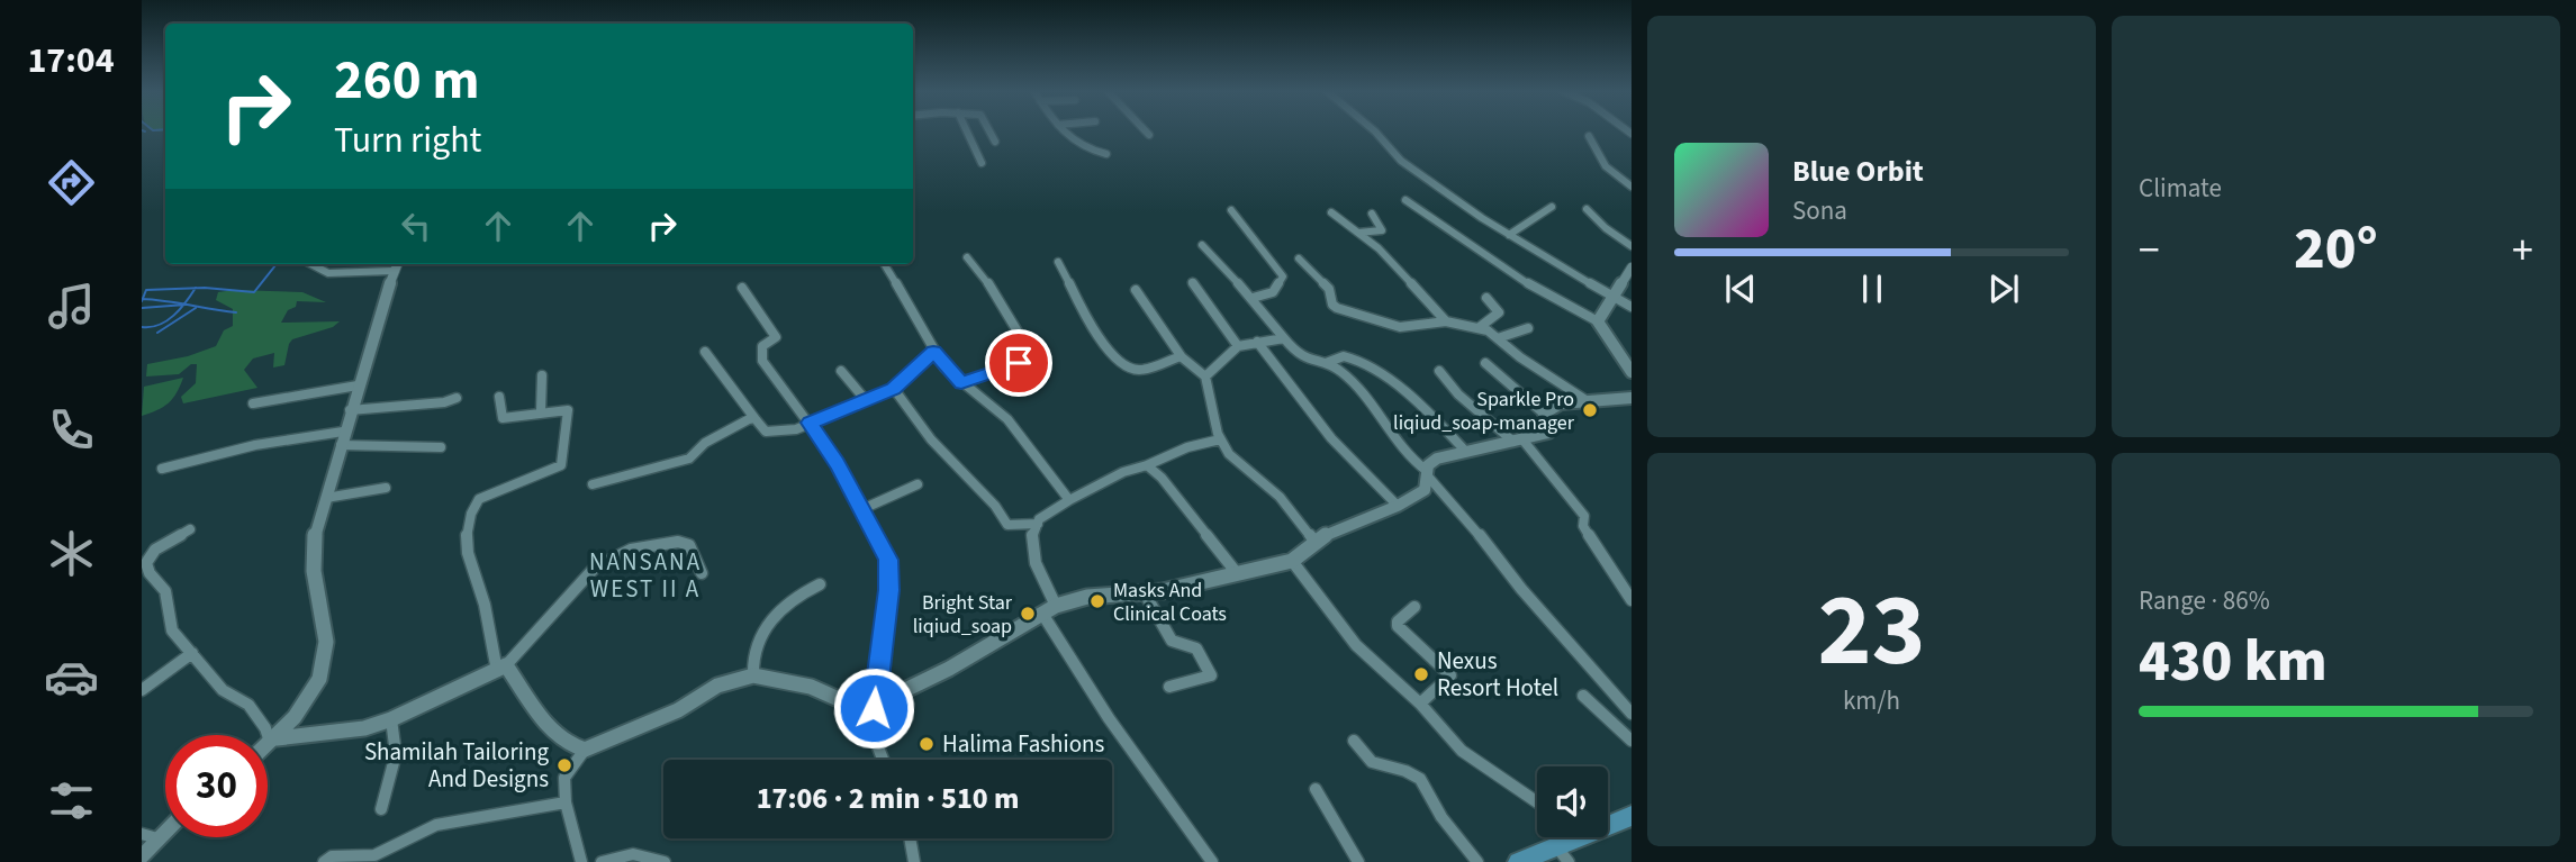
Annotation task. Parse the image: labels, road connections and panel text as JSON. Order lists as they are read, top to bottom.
{
  "districts": ["NANSANA WEST II A"],
  "places": [
    "Sparkle Pro liqiud_soap-manager",
    "Masks And Clinical Coats",
    "Bright Star liqiud_soap",
    "Nexus Resort Hotel",
    "Halima Fashions",
    "Shamilah Tailoring And Designs"
  ],
  "page": {
    "tabs": "17:04",
    "tile": [
      "Climate",
      ["23", "km/h"],
      ["Range · 86%", "430 km"]
    ],
    "turn": ["260 m", "Turn right"],
    "song": ["Blue Orbit", "Sona"],
    "heat": ["−", "20°", "+"],
    "limit": "30",
    "trip": "17:06 · 2 min · 510 m"
  }
}
